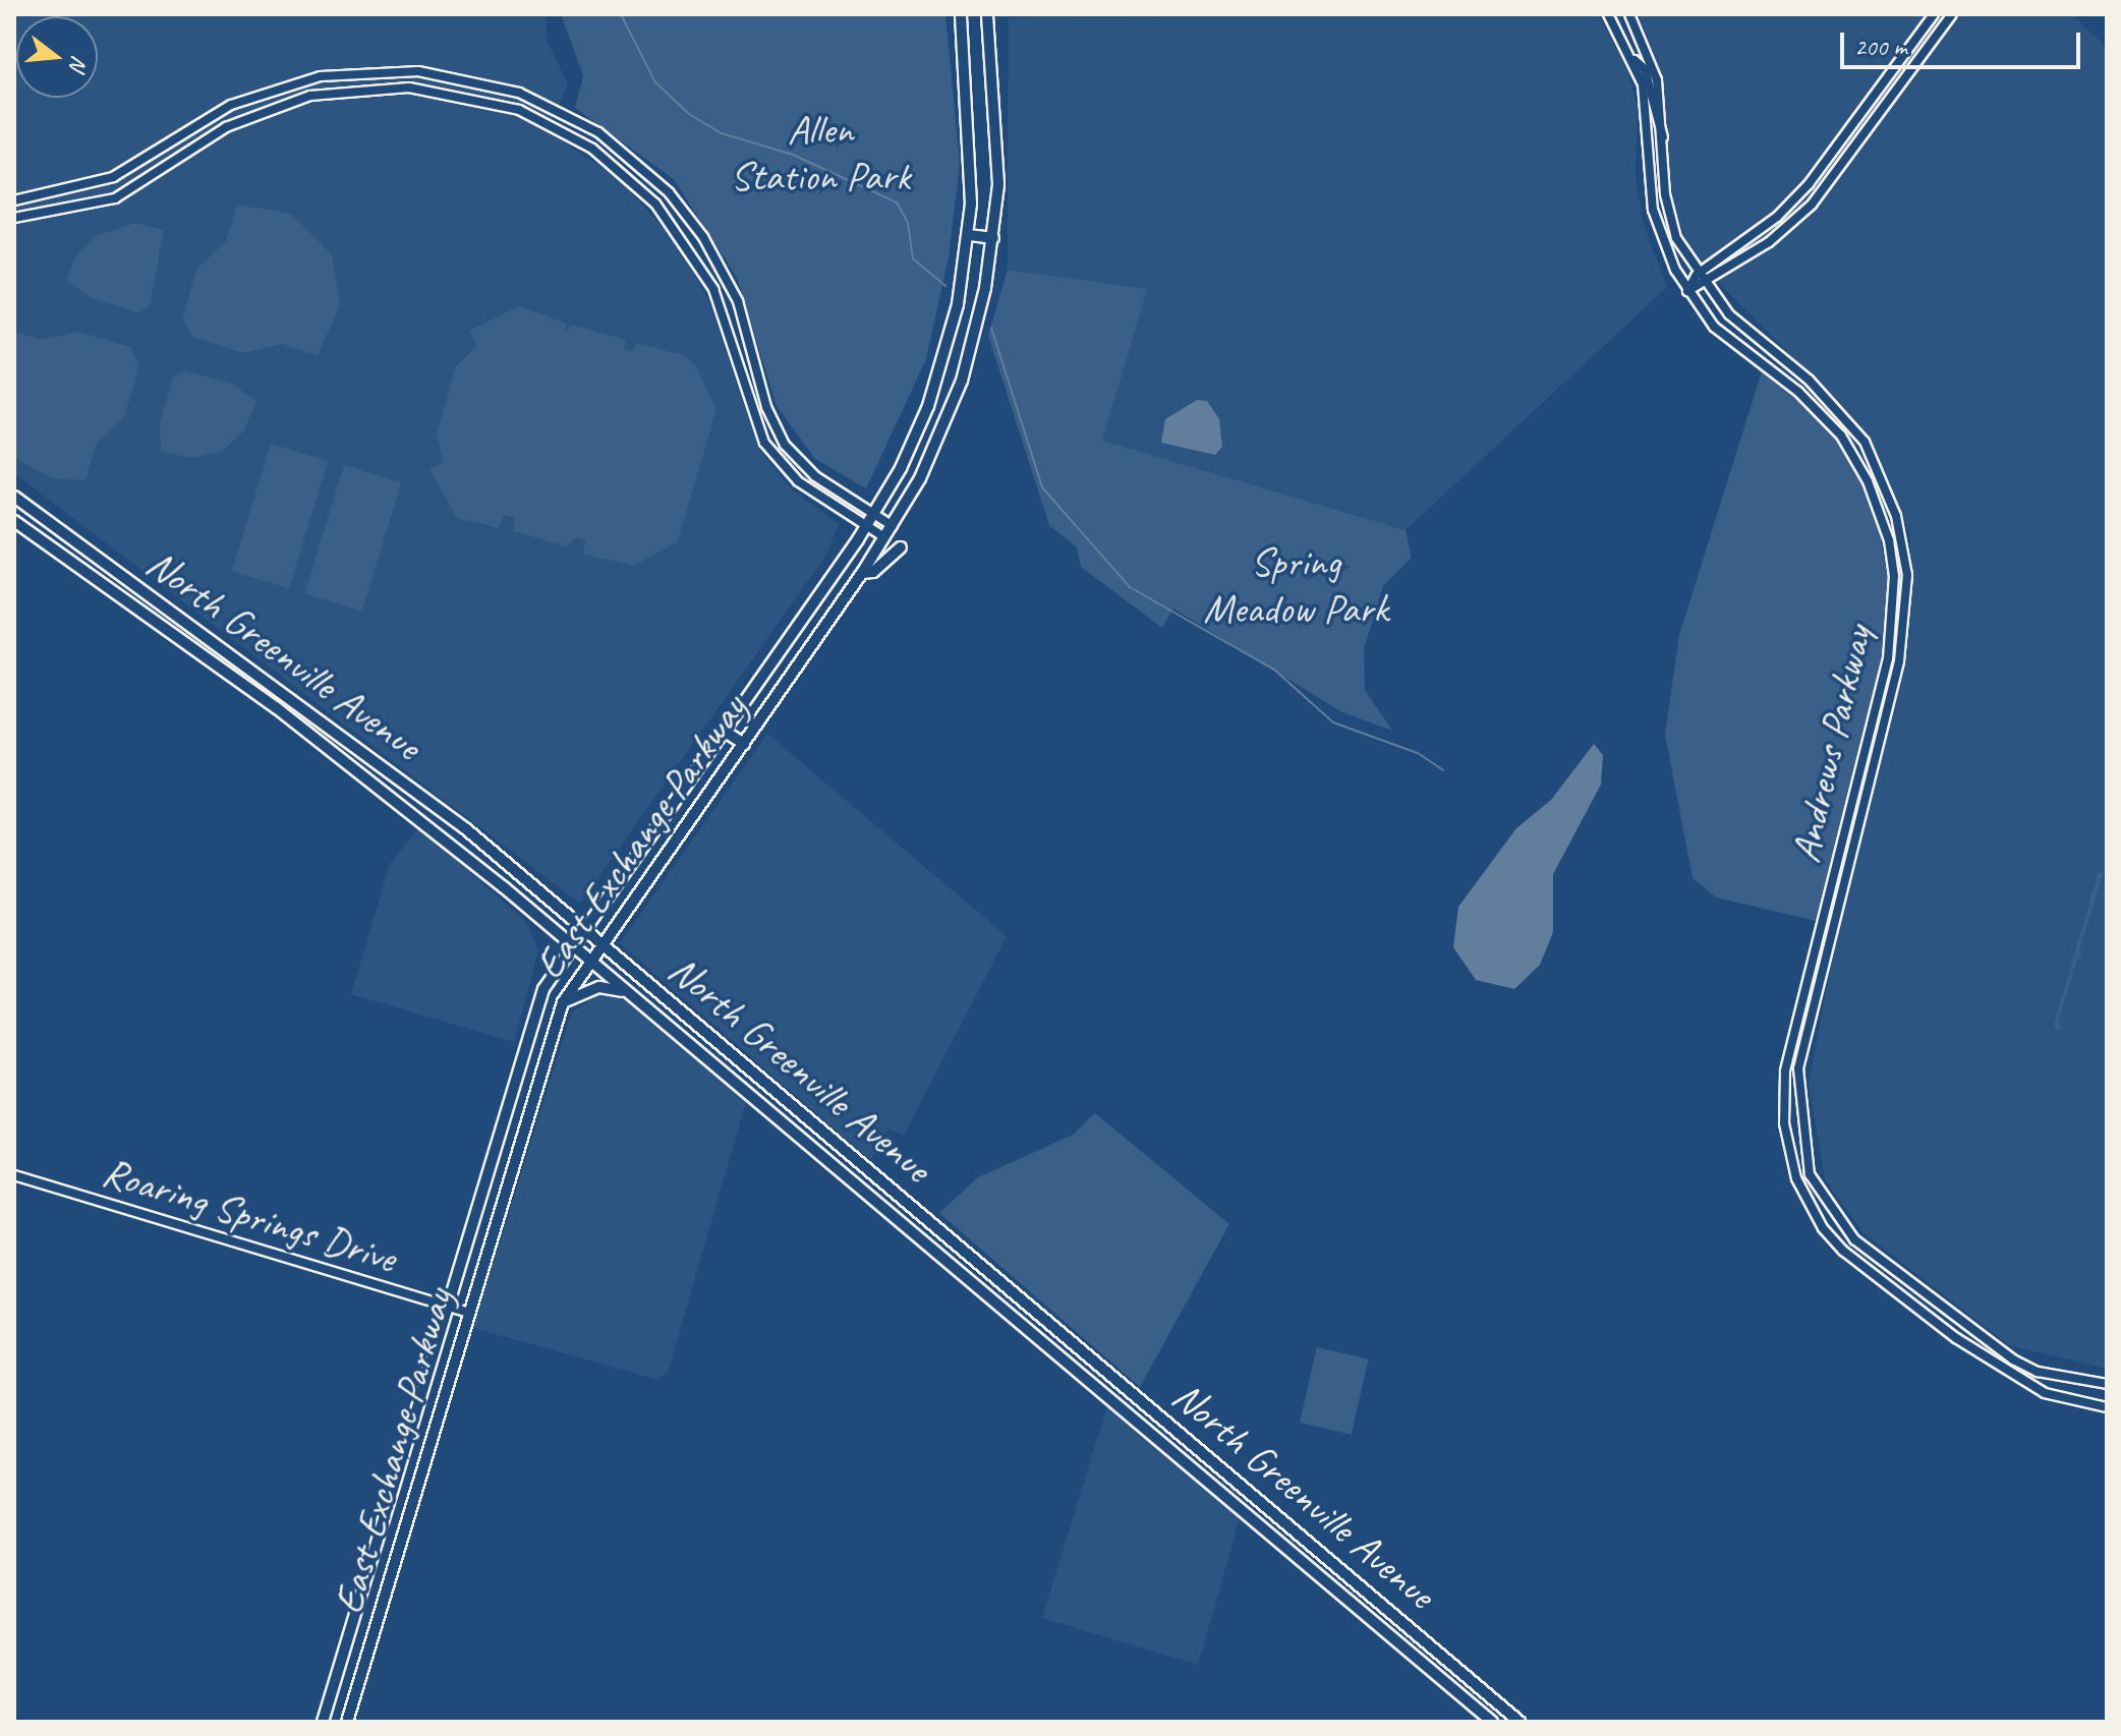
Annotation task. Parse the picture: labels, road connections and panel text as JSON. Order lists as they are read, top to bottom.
{
  "streets": {
    "main road": ["North Greenville Avenue", "East Exchange Parkway"],
    "street": ["Andrews Parkway", "Roaring Springs Drive"]
  },
  "crossings": [
    ["North Greenville Avenue", "East Exchange Parkway"],
    ["East Exchange Parkway", "Roaring Springs Drive"]
  ],
  "parks": ["Allen Station Park", "Spring Meadow Park"],
  "scale_bar": "200 m",
  "north": "right"
}
